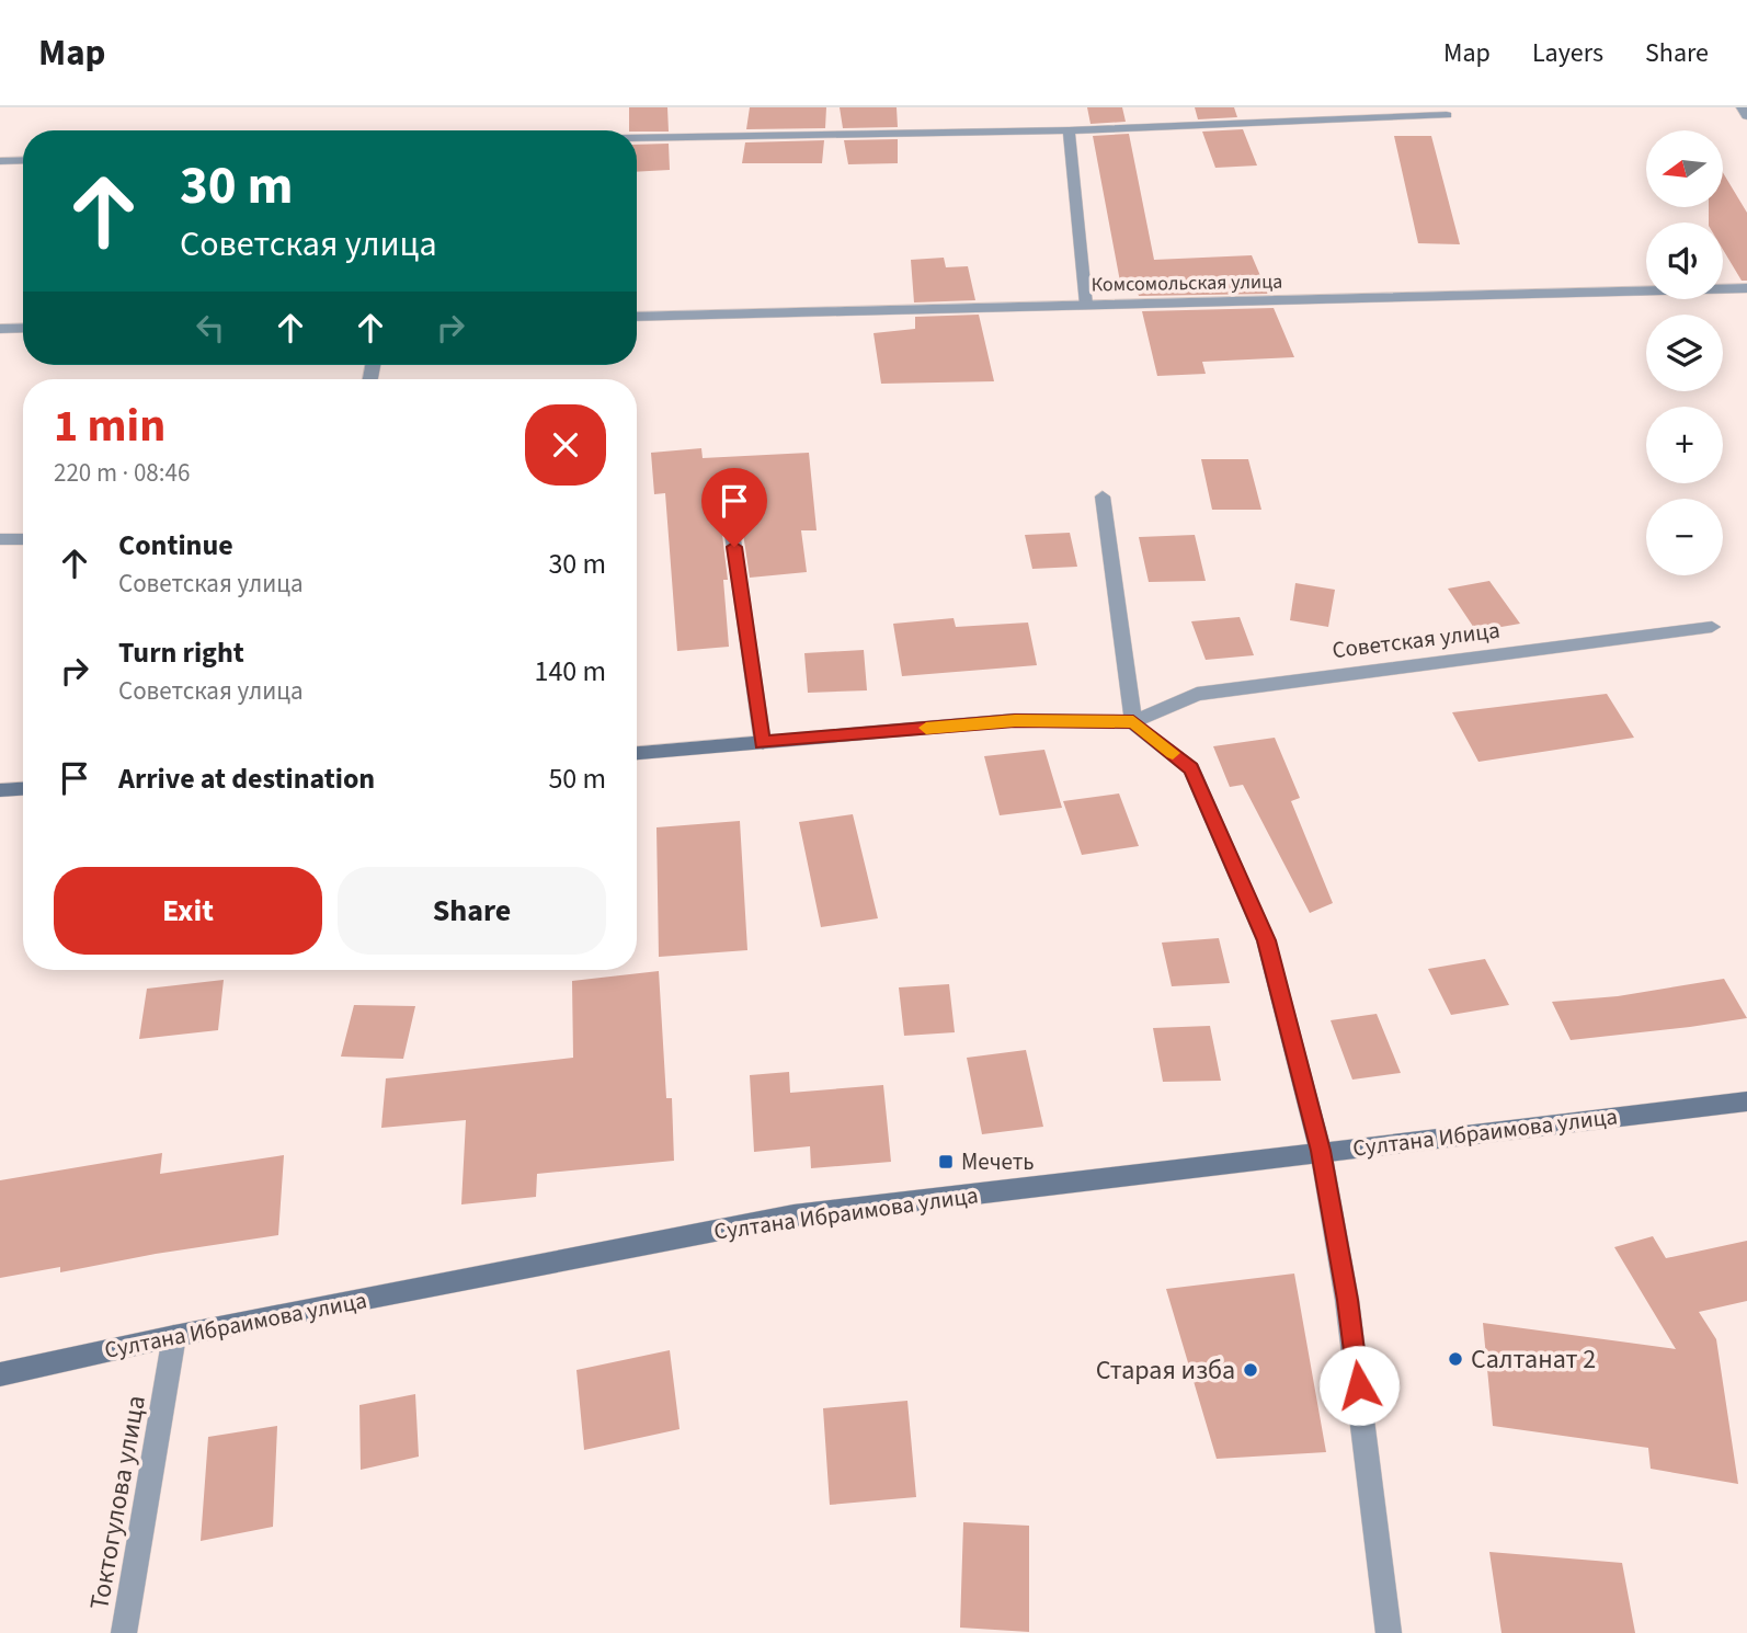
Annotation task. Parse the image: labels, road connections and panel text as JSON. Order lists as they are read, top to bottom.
{
  "streets": {
    "main road": ["Советская улица", "Султана Ибраимова улица"],
    "street": ["Комсомольская улица", "Токтогулова улица"]
  },
  "crossings": [
    ["Султана Ибраимова улица", "Токтогулова улица"]
  ],
  "places": {
    "transit": ["Мечеть"],
    "other": ["Салтанат 2", "Старая изба"]
  },
  "north": "left",
  "page": {
    "header": "Map",
    "nav": ["Map", "Layers", "Share"],
    "map_buttons": ["+", "−"],
    "turn": ["30 m", "Советская улица"],
    "heading": ["1 min", "220 m · 08:46"],
    "list": [
      {
        "name": "Continue",
        "note": "Советская улица",
        "value": "30 m"
      },
      {
        "name": "Turn right",
        "note": "Советская улица",
        "value": "140 m"
      },
      {
        "name": "Arrive at destination",
        "value": "50 m"
      }
    ],
    "buttons": ["Exit", "Share"]
  }
}
